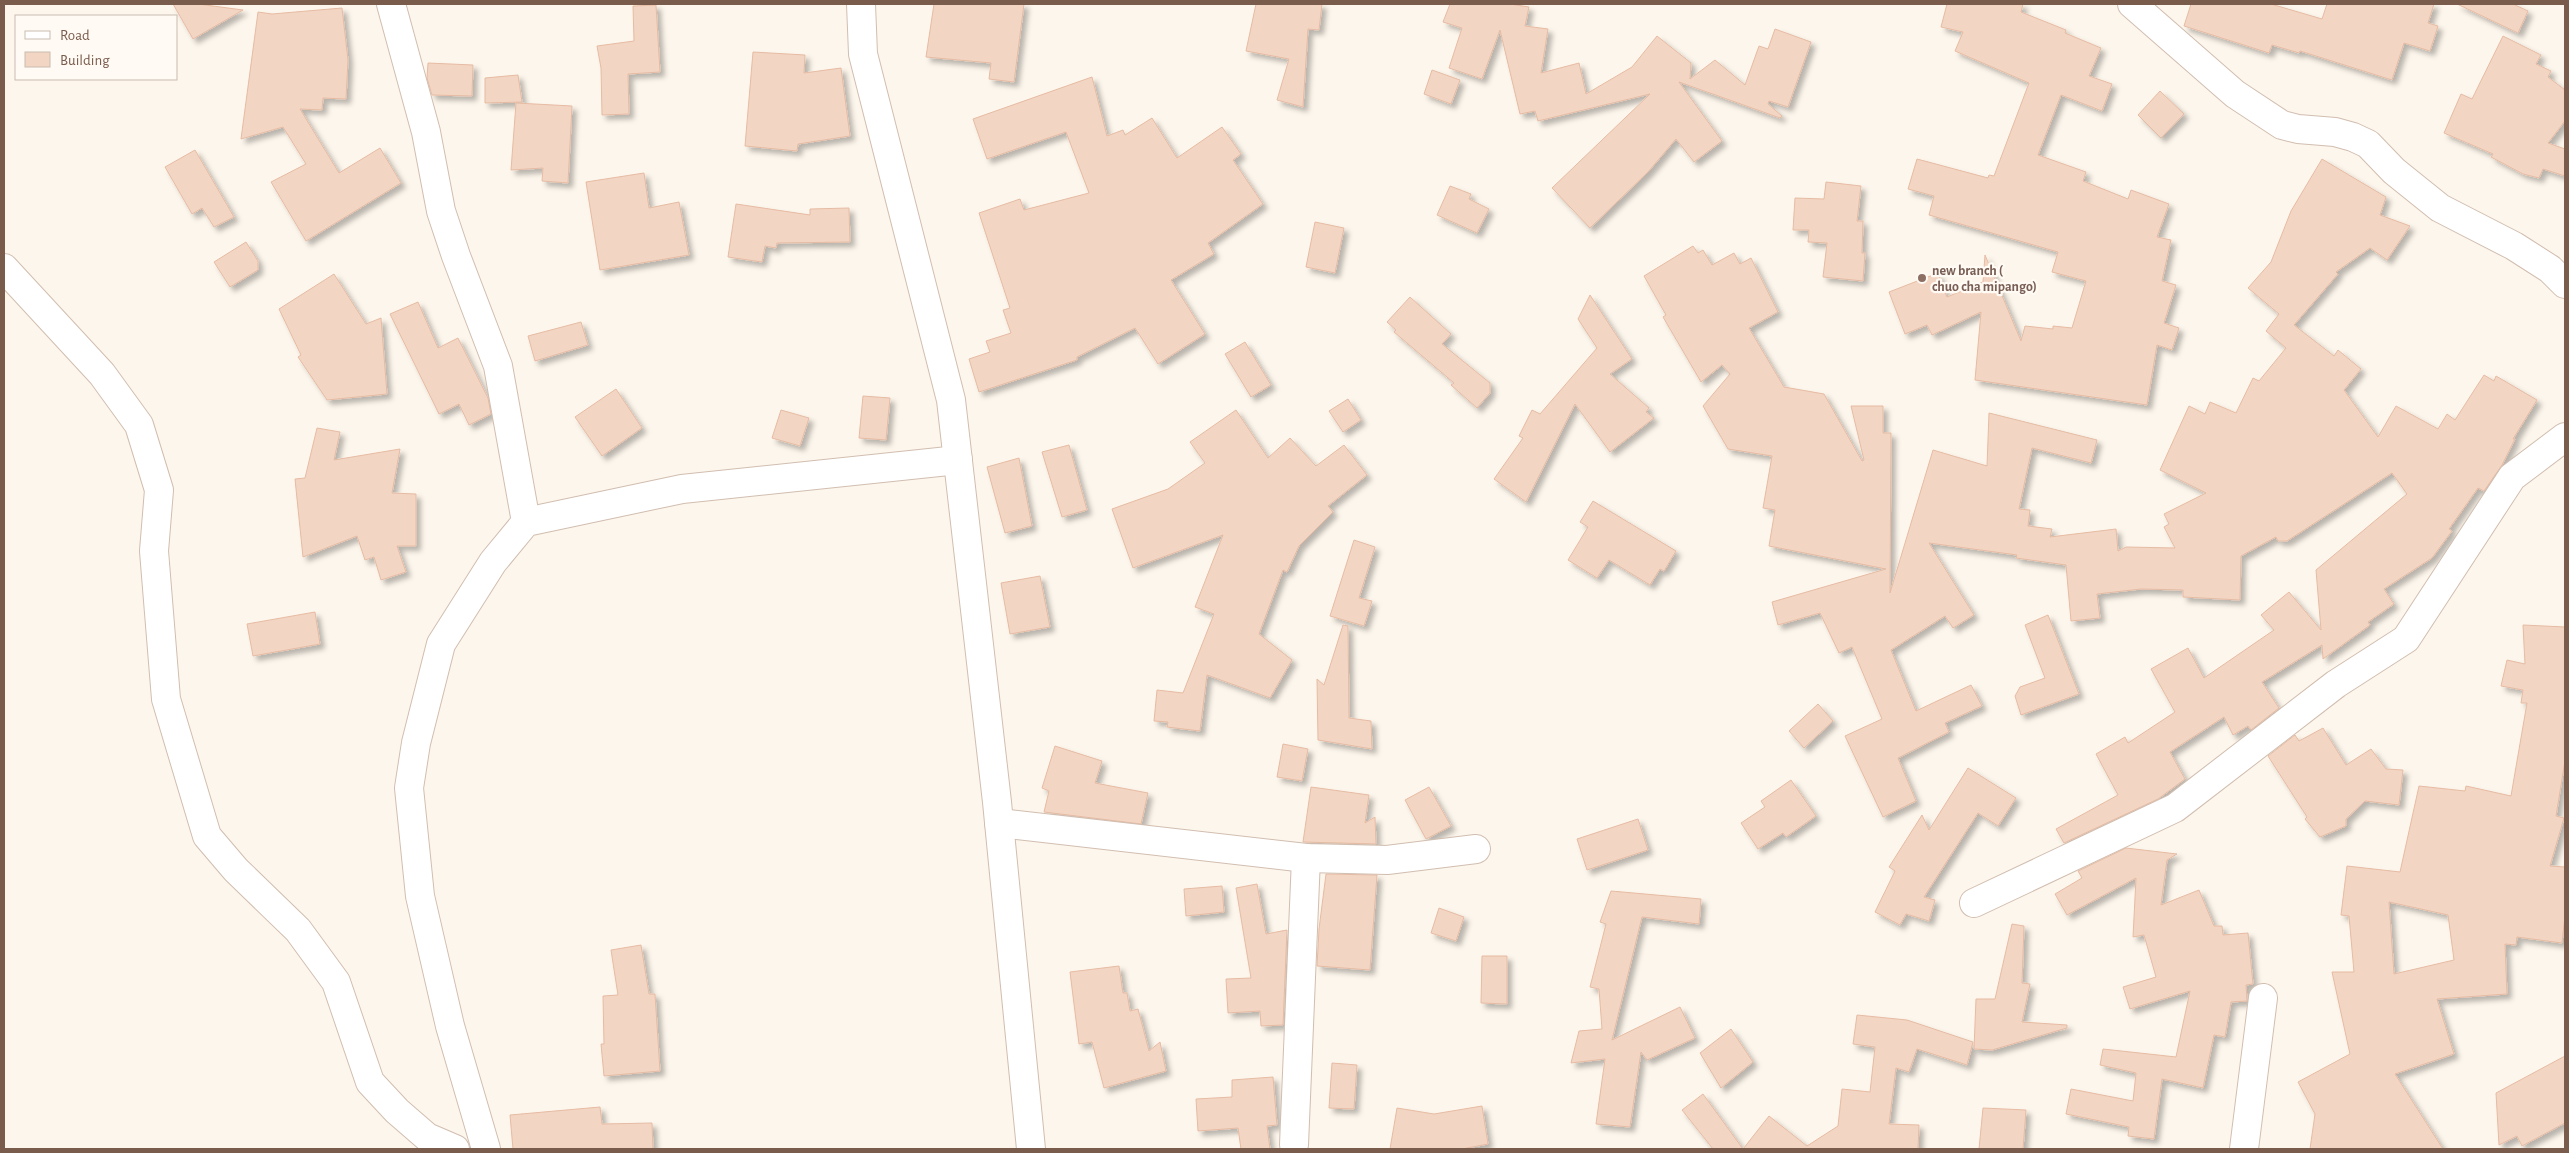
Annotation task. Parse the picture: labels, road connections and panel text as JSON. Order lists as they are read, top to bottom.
{
  "places": ["new branch ( chuo cha mipango)"],
  "legend": ["Road", "Building"]
}
